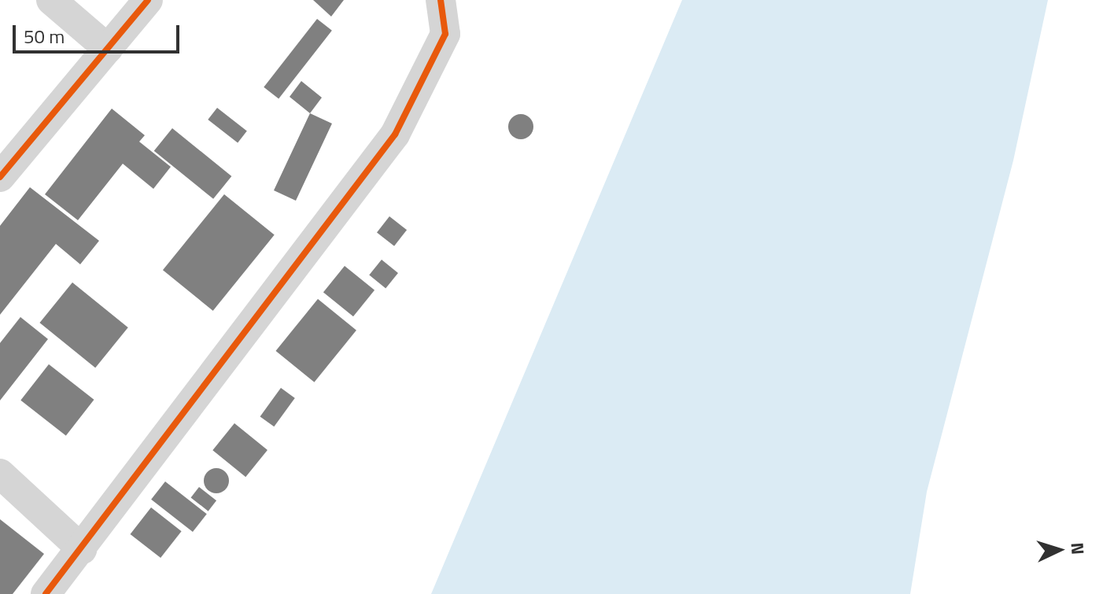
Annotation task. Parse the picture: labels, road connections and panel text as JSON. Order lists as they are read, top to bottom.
{
  "scale_bar": "50 m",
  "north": "right"
}
